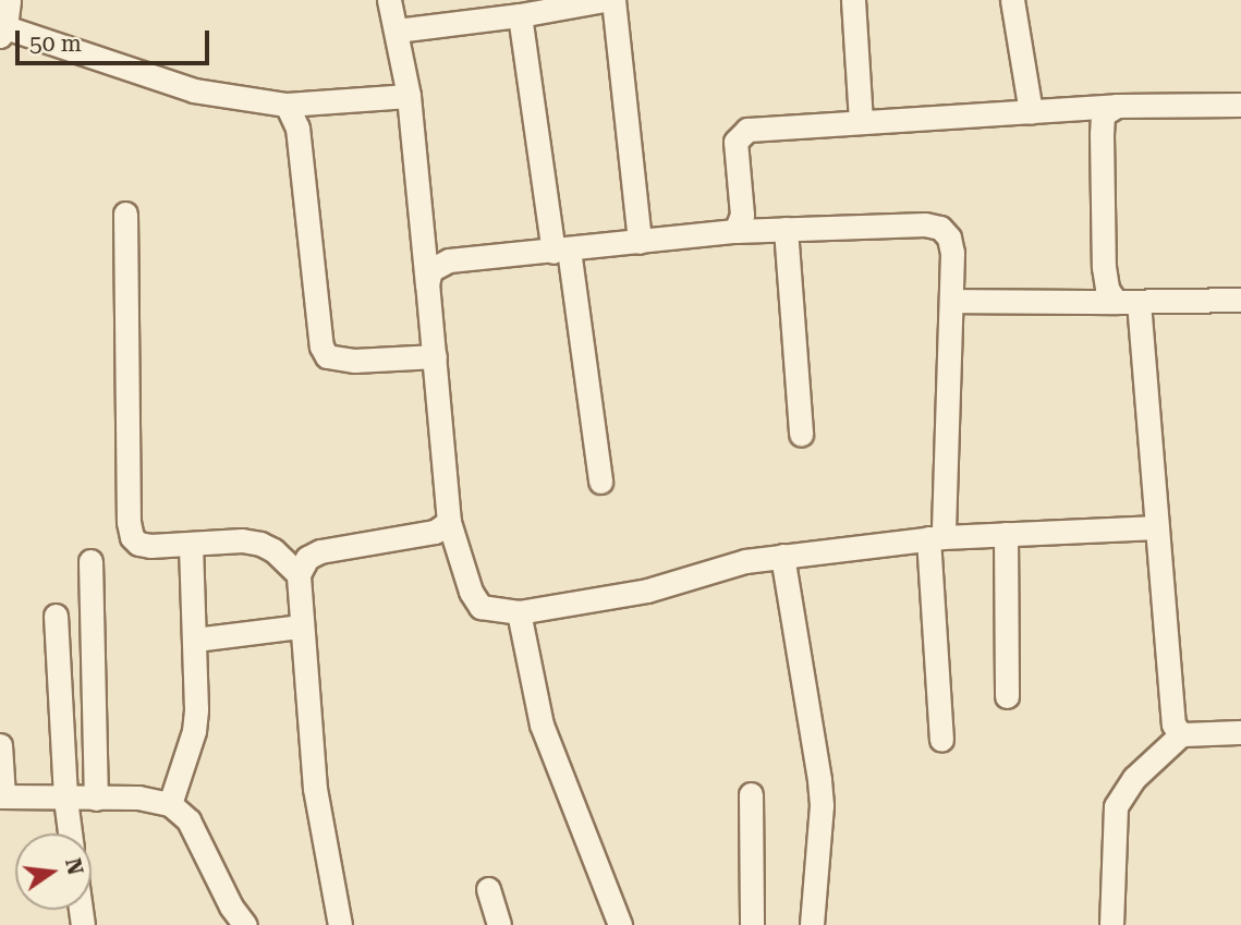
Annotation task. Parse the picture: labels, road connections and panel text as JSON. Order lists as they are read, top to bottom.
{
  "scale_bar": "50 m",
  "north": "right"
}
